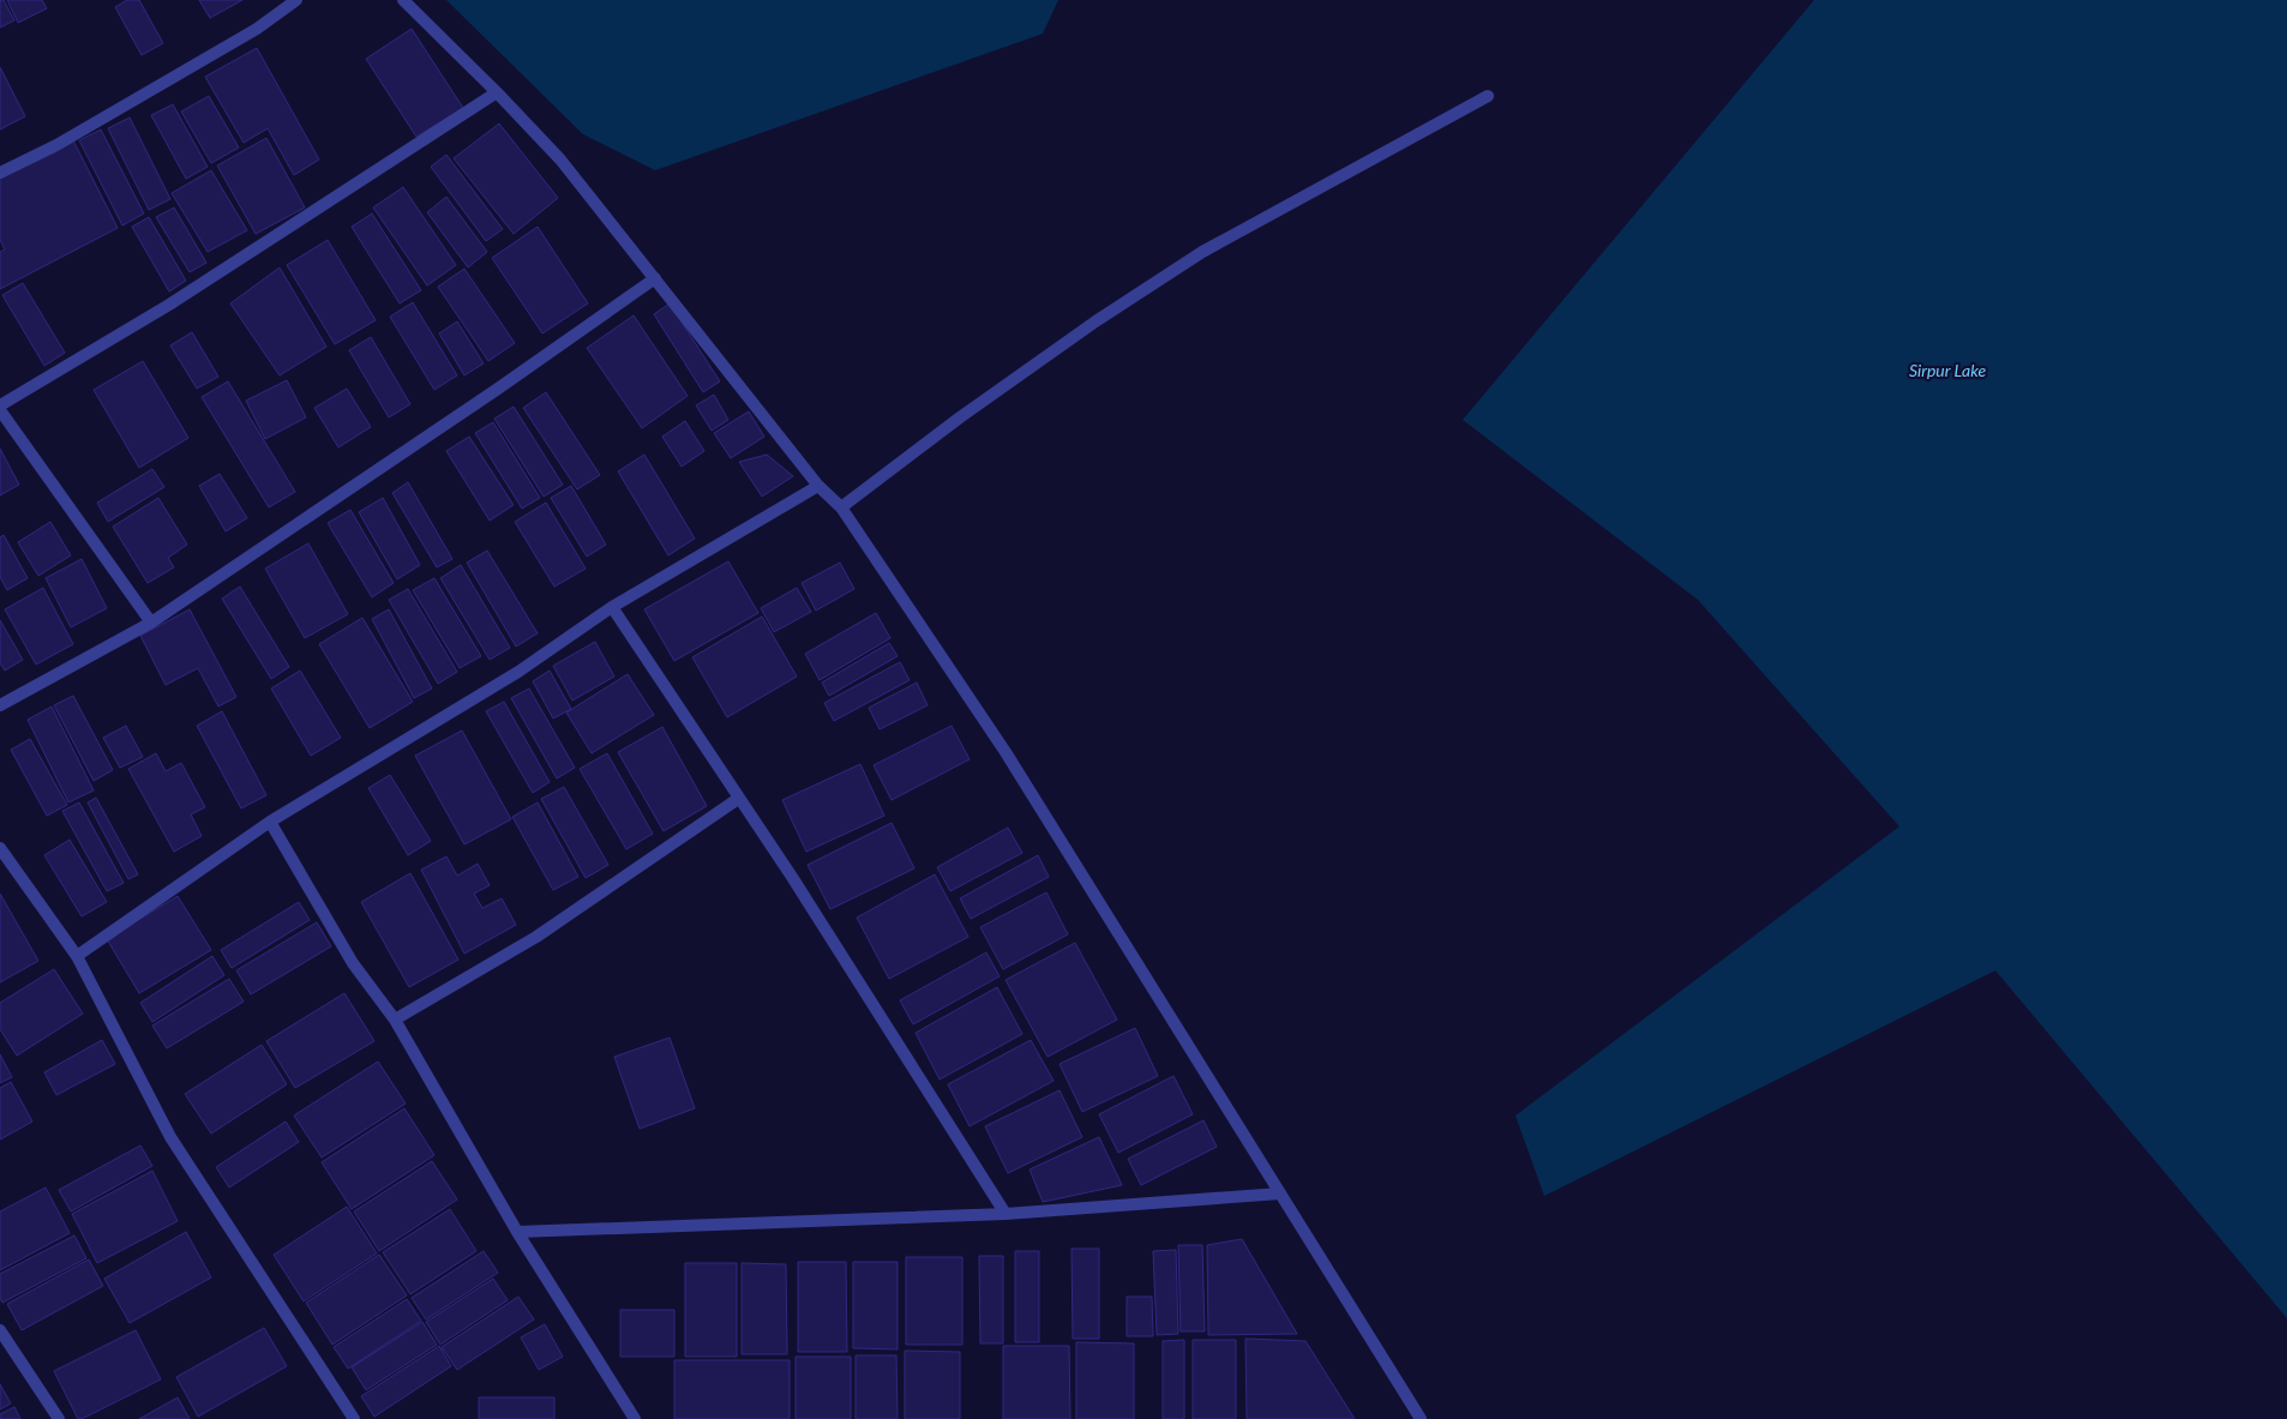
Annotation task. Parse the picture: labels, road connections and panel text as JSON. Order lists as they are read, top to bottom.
{
  "water": ["Sirpur Lake"]
}
